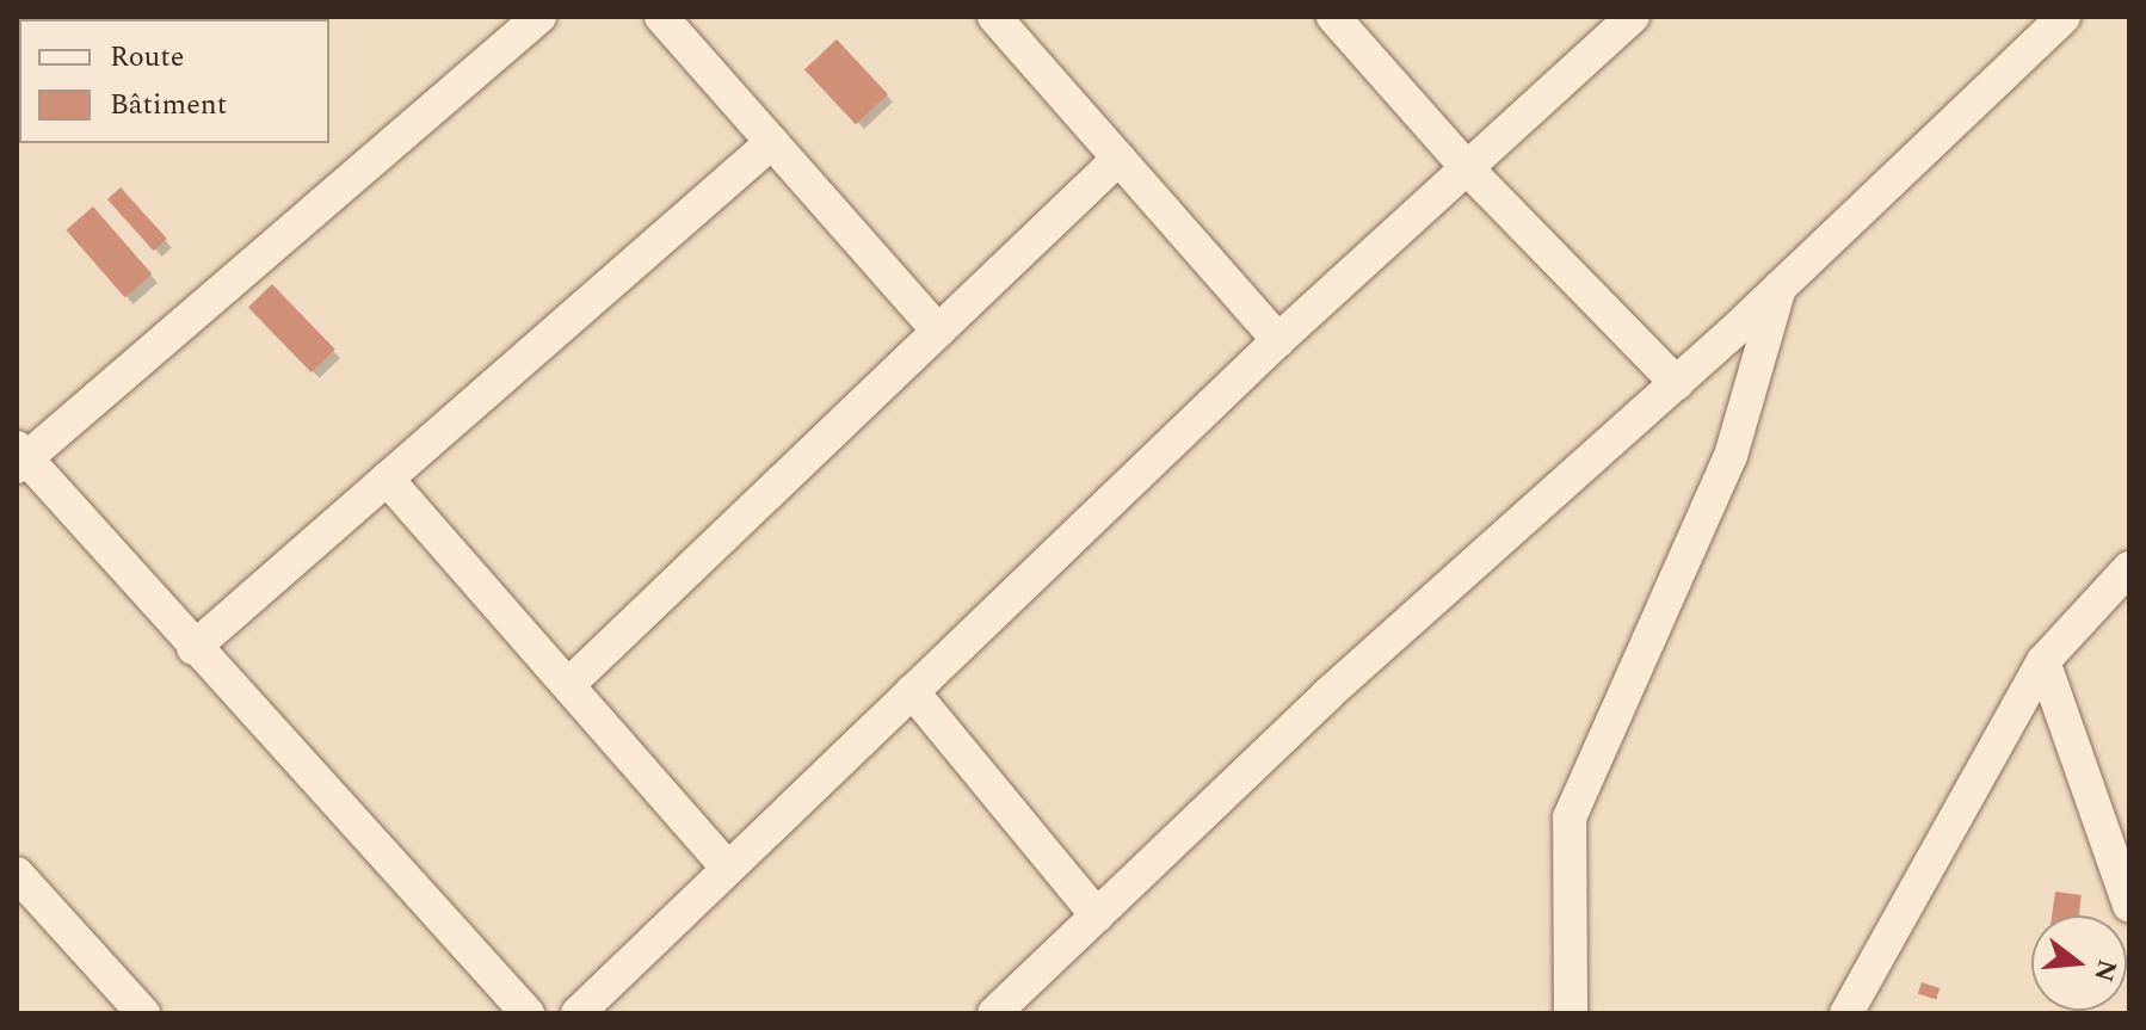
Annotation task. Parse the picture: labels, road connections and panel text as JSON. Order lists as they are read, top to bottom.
{
  "legend": ["Route", "Bâtiment"],
  "north": "right"
}
